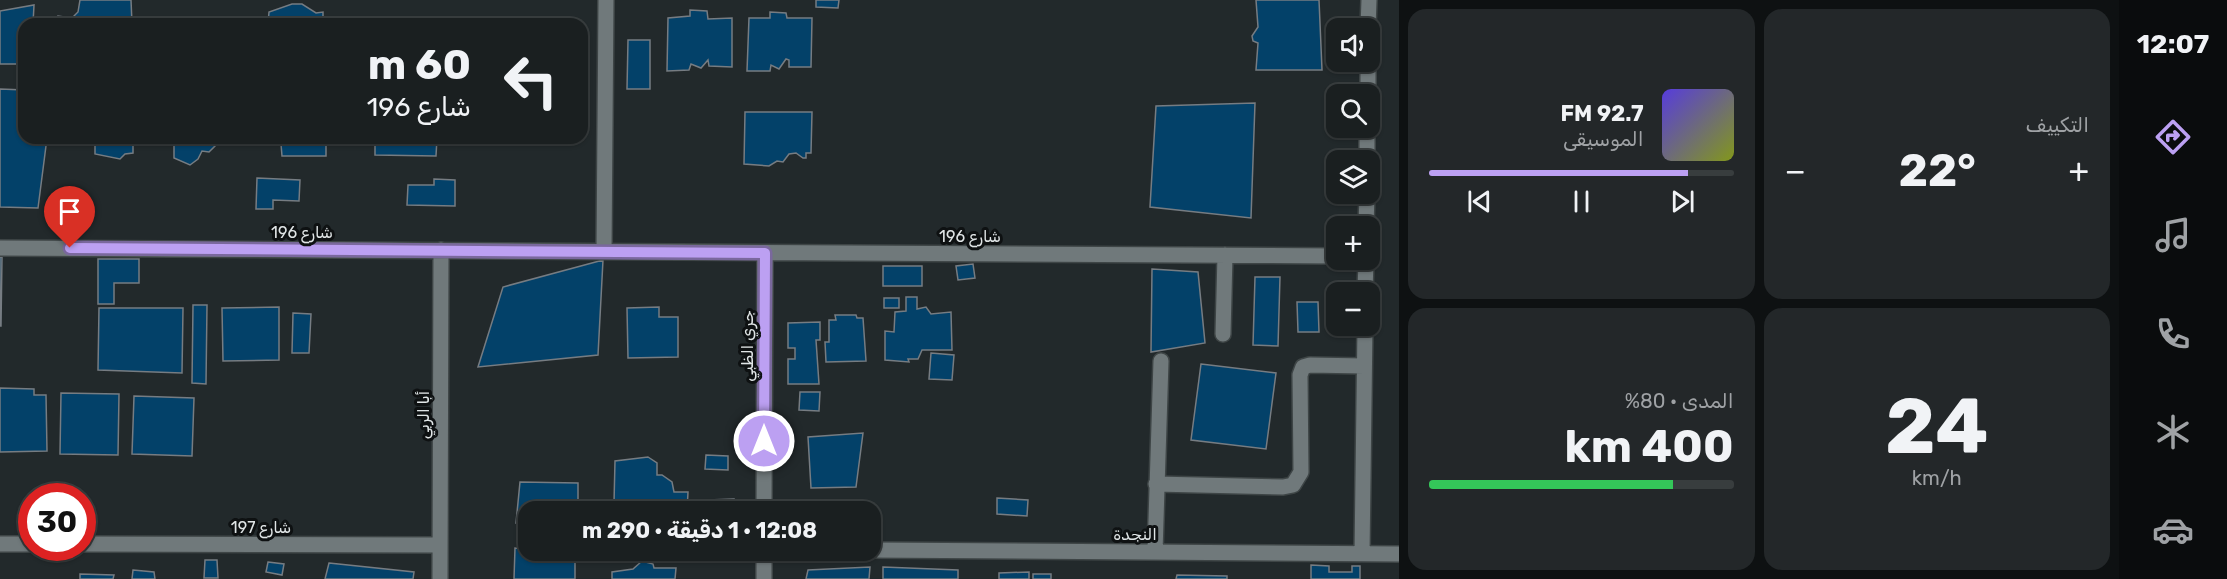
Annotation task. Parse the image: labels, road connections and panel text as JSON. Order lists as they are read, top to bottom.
{
  "streets": {
    "street": [
      "شارع 196",
      "جري الظبي",
      "أبا الربي",
      "شارع 197",
      "النجدة"
    ]
  },
  "crossings": [
    ["شارع 196", "جري الظبي"],
    ["شارع 196", "أبا الربي"],
    ["أبا الربي", "شارع 197"]
  ],
  "page": {
    "tabs": "12:07",
    "tile": [
      "التكييف",
      ["24", "km/h"],
      ["المدى · 80%", "400 km"]
    ],
    "map_buttons": ["+", "−"],
    "turn": ["60 m", "شارع 196"],
    "song": ["92.7 FM", "الموسيقى"],
    "heat": ["−", "22°", "+"],
    "limit": "30",
    "trip": "12:08 · 1 دقيقة · 290 m"
  }
}
